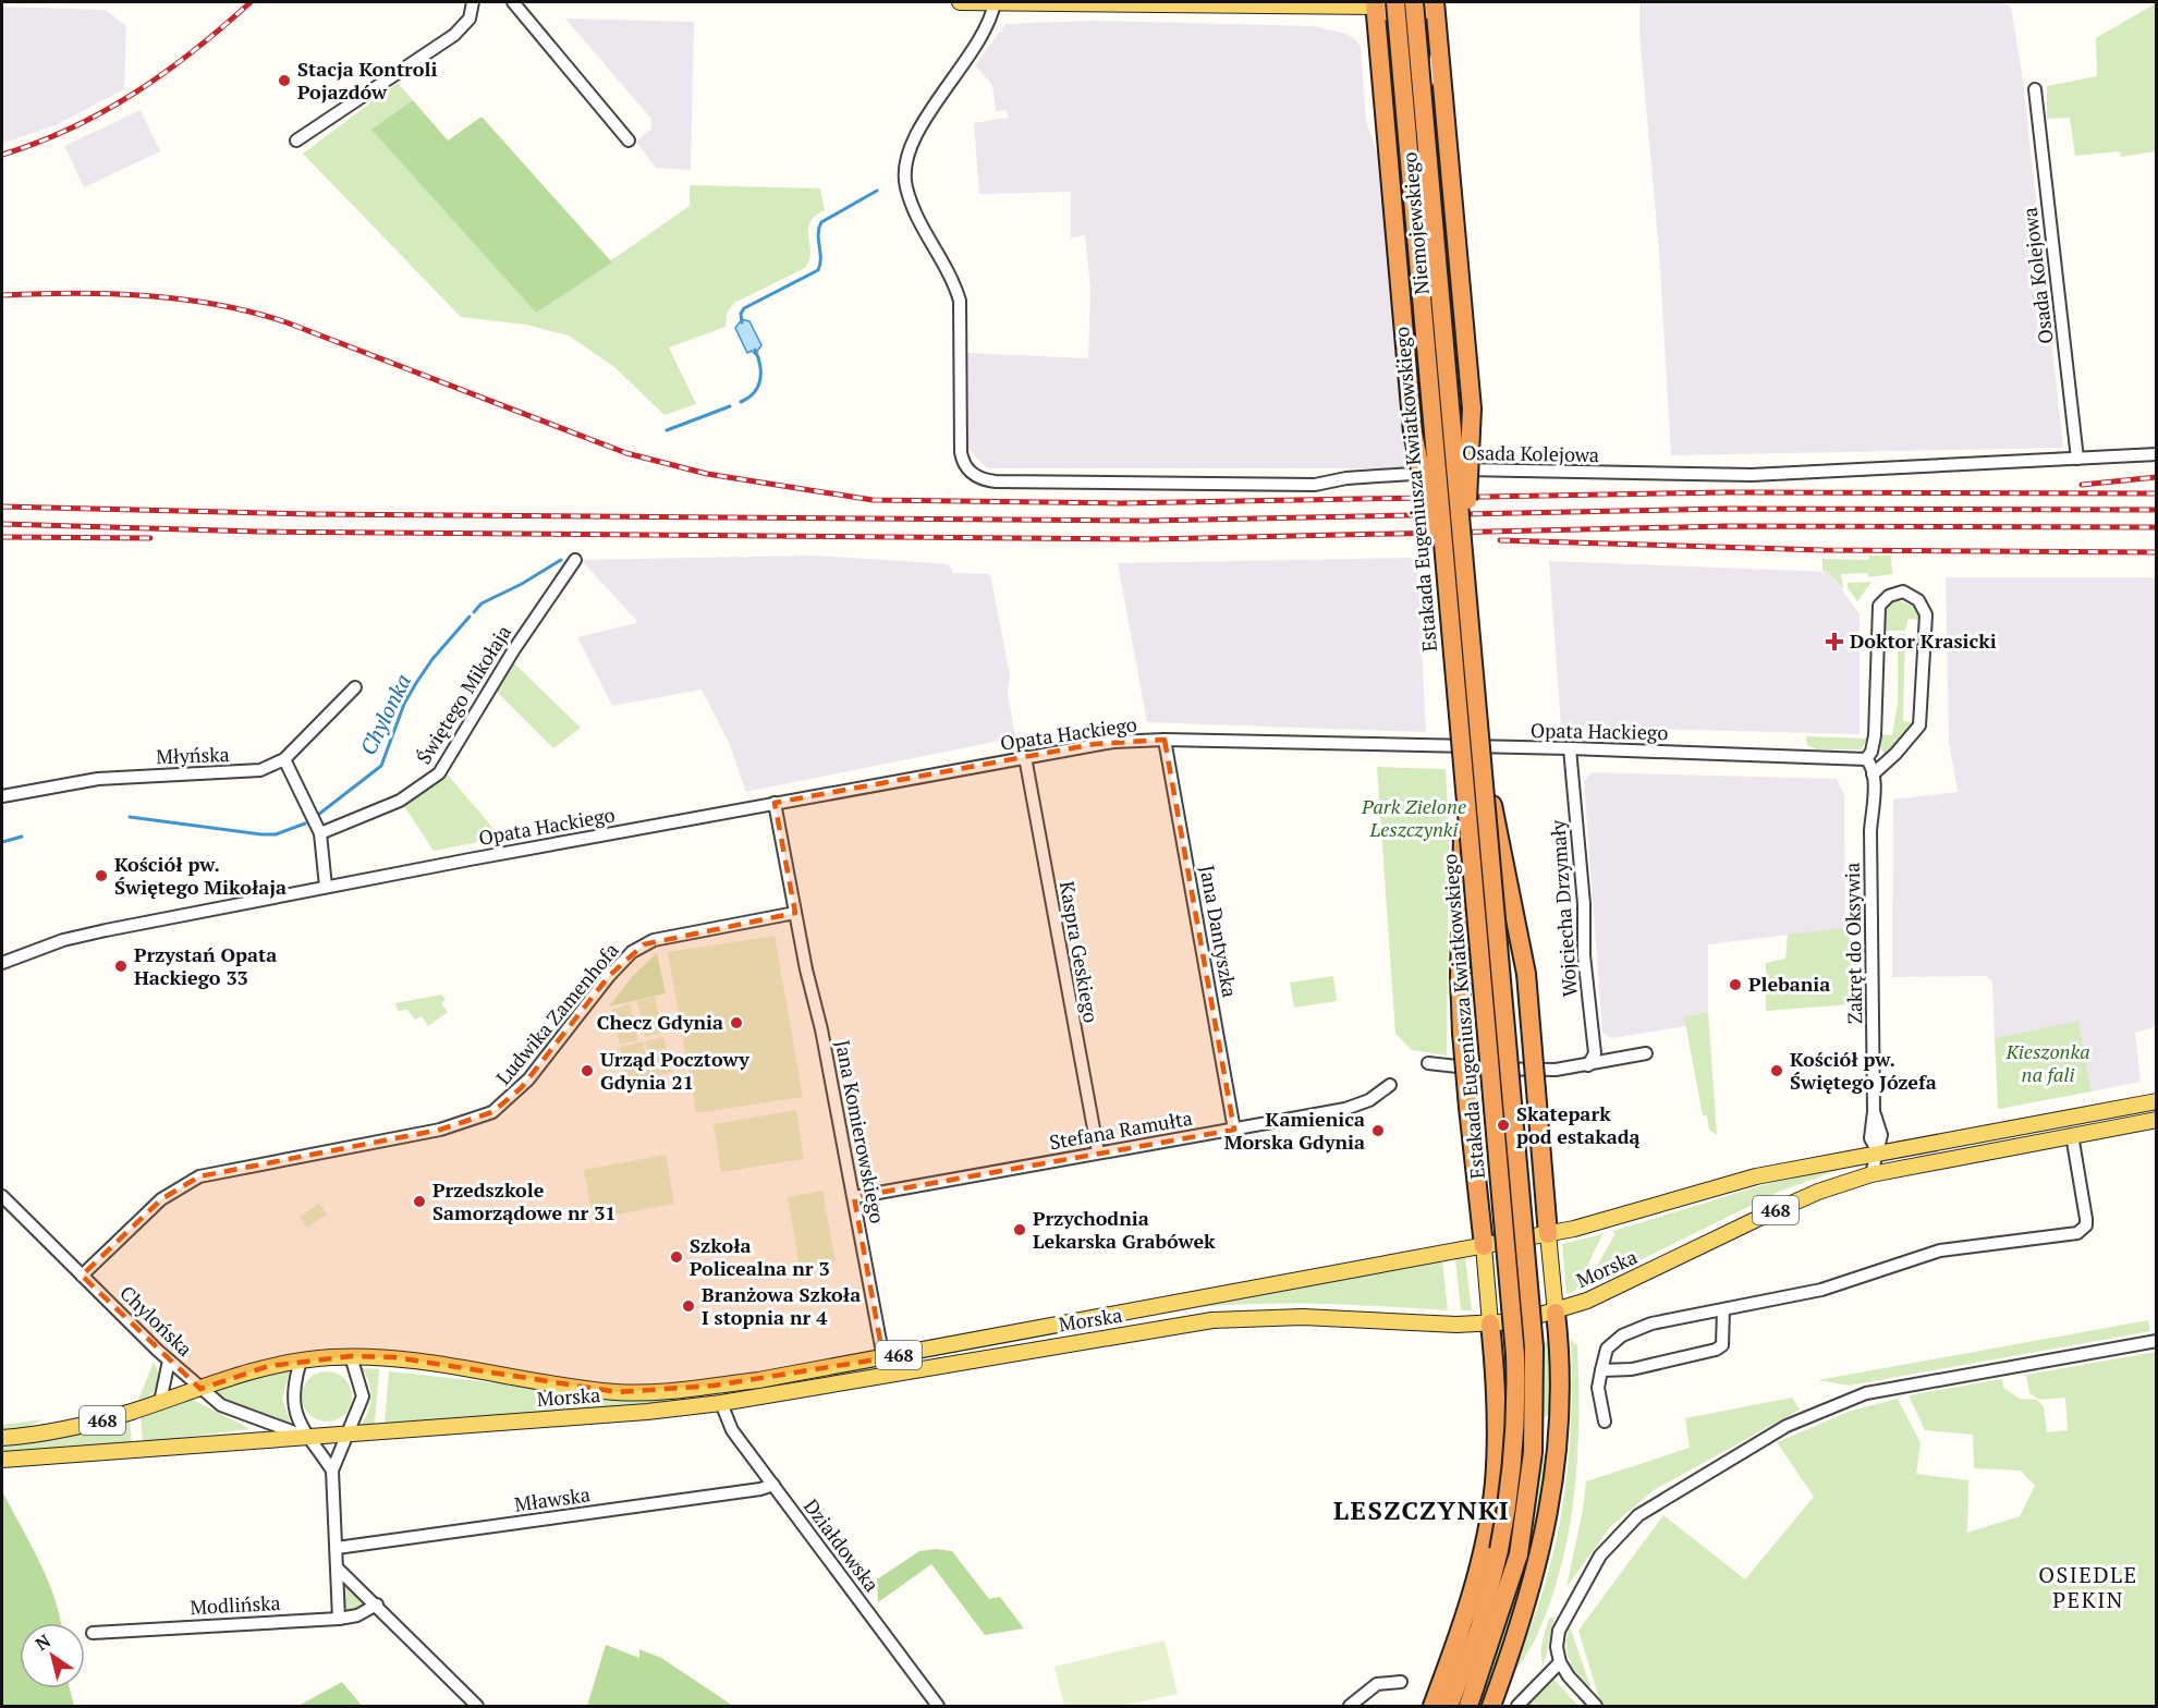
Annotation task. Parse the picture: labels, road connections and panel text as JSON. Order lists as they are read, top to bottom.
{
  "streets": {
    "highway": ["Estakada Eugeniusza Kwiatkowskiego"],
    "main road": ["468", "Morska"],
    "street": [
      "Niemojewskiego",
      "Osada Kolejowa",
      "Świętego Mikołaja",
      "Opata Hackiego",
      "Młyńska",
      "Wojciecha Drzymały",
      "Jana Dantyszka",
      "Zakręt do Oksywia",
      "Kaspra Geskiego",
      "Ludwika Zamenhofa",
      "Stefana Ramułta",
      "Jana Komierowskiego",
      "Chylońska",
      "Mławska",
      "Działdowska",
      "Modlińska"
    ]
  },
  "crossings": [
    ["Niemojewskiego", "Osada Kolejowa"],
    ["Opata Hackiego", "Wojciecha Drzymały"],
    ["Opata Hackiego", "Jana Dantyszka"],
    ["Opata Hackiego", "Zakręt do Oksywia"],
    ["Opata Hackiego", "Kaspra Geskiego"],
    ["Jana Dantyszka", "Stefana Ramułta"],
    ["Zakręt do Oksywia", "Morska"],
    ["Kaspra Geskiego", "Stefana Ramułta"],
    ["Ludwika Zamenhofa", "Jana Komierowskiego"],
    ["Ludwika Zamenhofa", "Chylońska"],
    ["Stefana Ramułta", "Jana Komierowskiego"],
    ["Jana Komierowskiego", "Morska"],
    ["Morska", "Chylońska"],
    ["Morska", "Działdowska"],
    ["Mławska", "Działdowska"]
  ],
  "districts": ["LESZCZYNKI", "OSIEDLE PEKIN"],
  "water": ["Chylonka"],
  "parks": ["Park Zielone Leszczynki", "Kieszonka na fali"],
  "places": {
    "other": [
      "Stacja Kontroli Pojazdów",
      "Kościół pw. Świętego Mikołaja",
      "Przystań Opata Hackiego 33",
      "Plebania",
      "Checz Gdynia",
      "Urząd Pocztowy Gdynia 21",
      "Kościół pw. Świętego Józefa",
      "Skatepark pod estakadą",
      "Kamienica Morska Gdynia",
      "Przedszkole Samorządowe nr 31",
      "Przychodnia Lekarska Grabówek",
      "Szkoła Policealna nr 3",
      "Branżowa Szkoła I stopnia nr 4"
    ],
    "health": ["Doktor Krasicki"]
  },
  "north": "top left"
}
